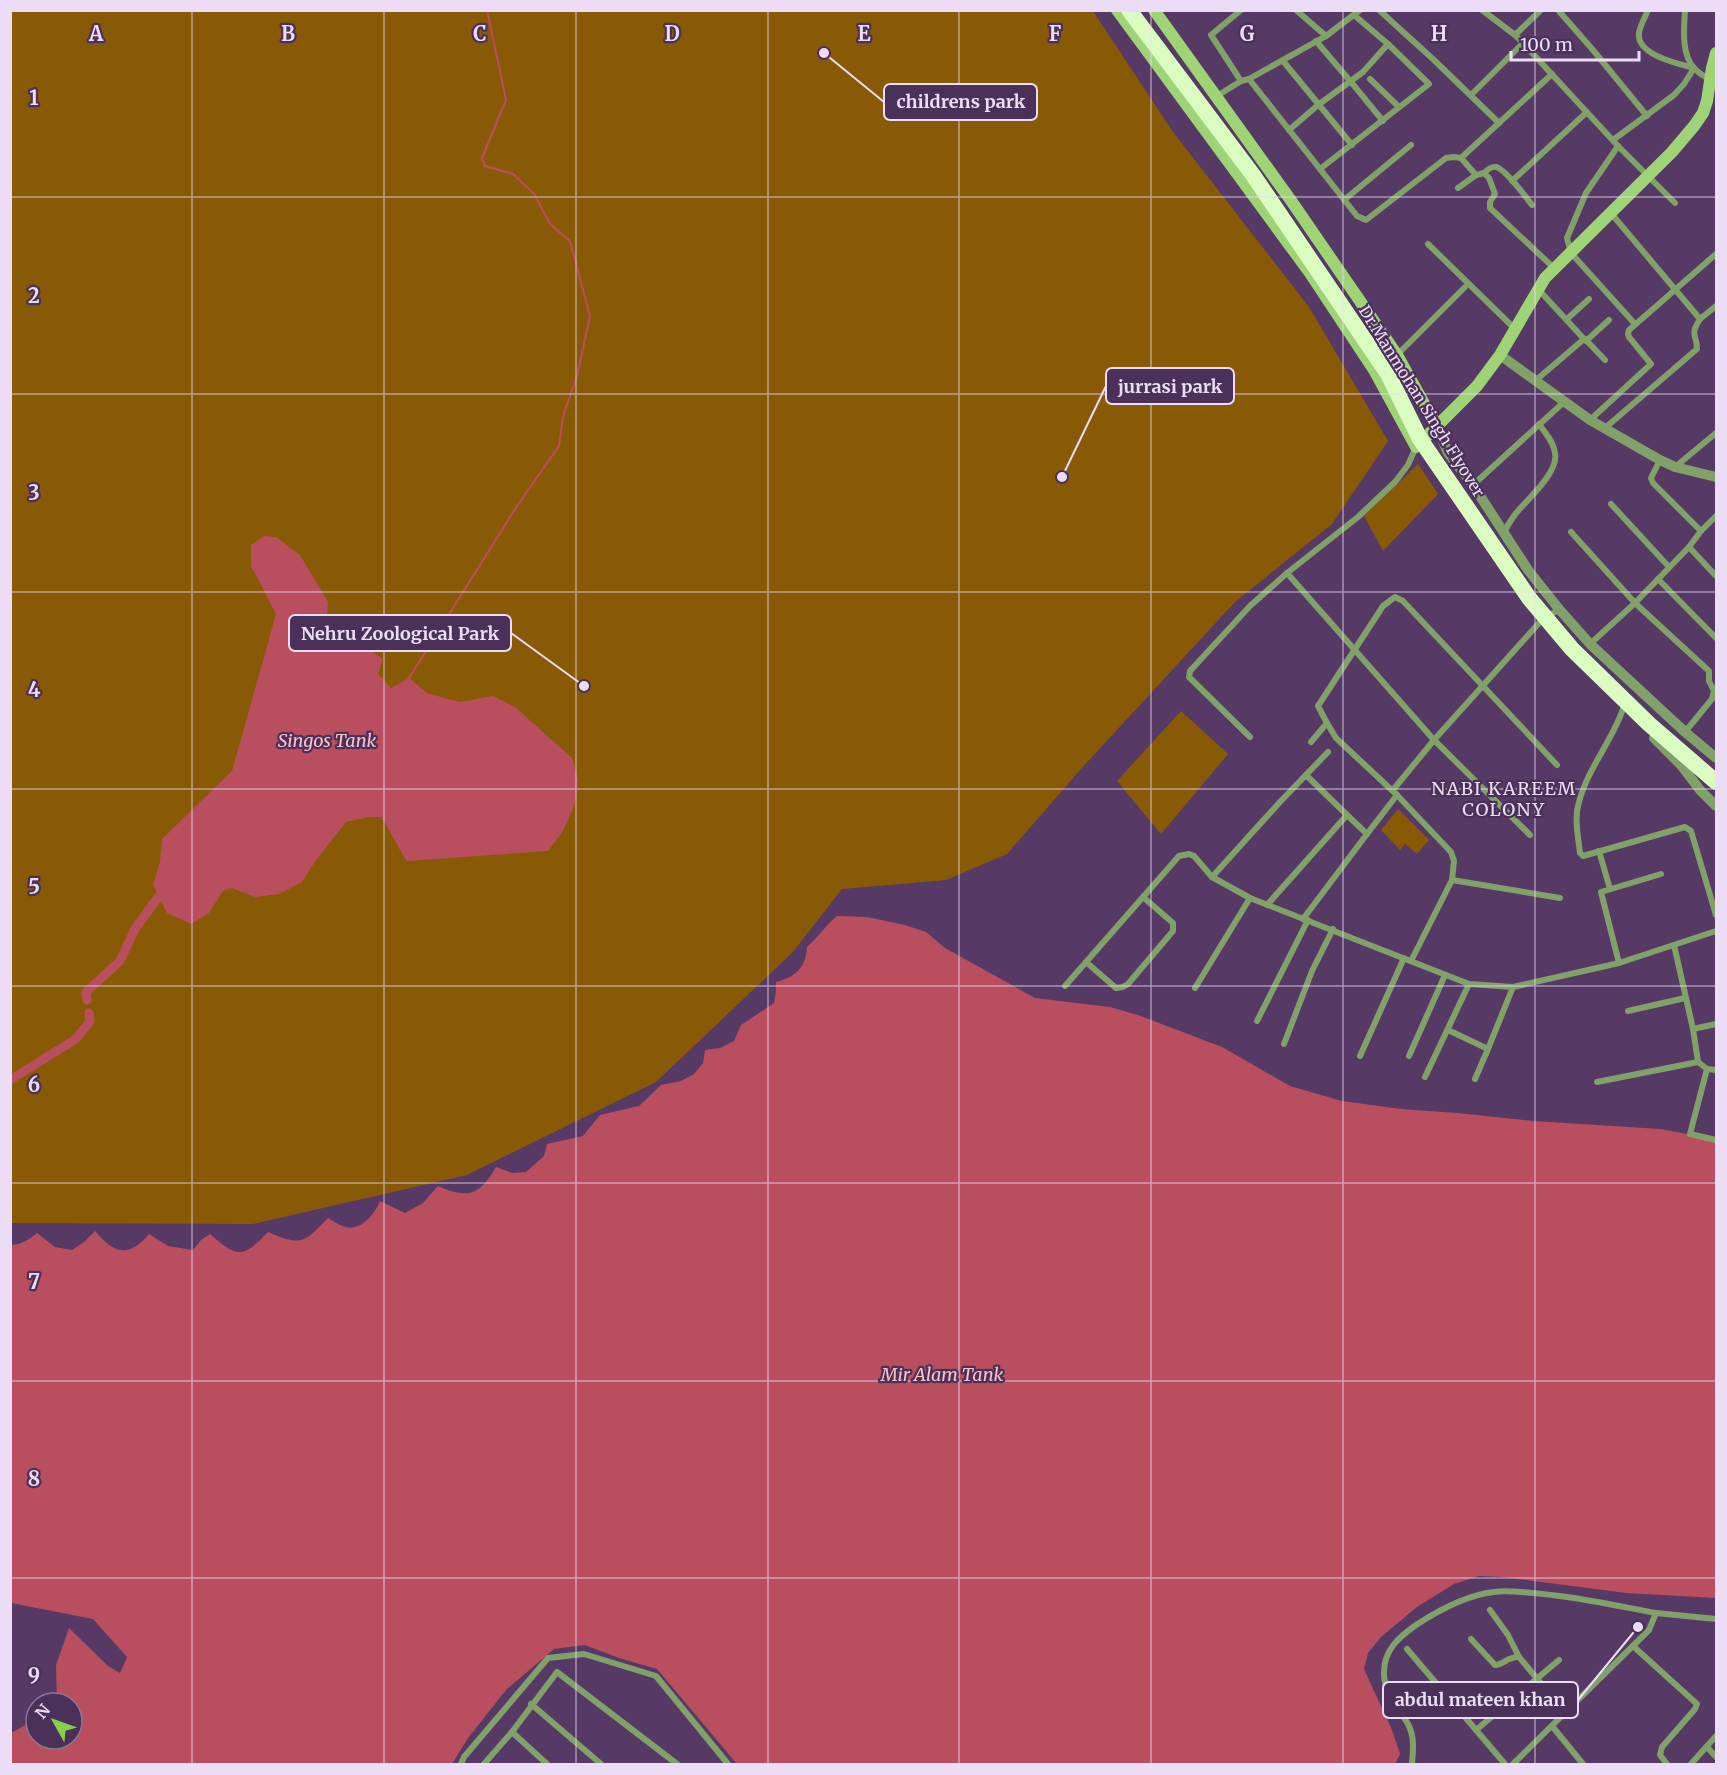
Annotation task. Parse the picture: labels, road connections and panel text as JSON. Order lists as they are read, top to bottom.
{
  "streets": {
    "highway": ["Dr.Manmohan Singh Flyover"]
  },
  "districts": ["NABI KAREEM COLONY"],
  "water": ["Singos Tank", "Mir Alam Tank"],
  "places": [
    "childrens park",
    "jurrasi park",
    "Nehru Zoological Park",
    "abdul mateen khan"
  ],
  "scale_bar": "100 m",
  "north": "top left",
  "grid": {
    "columns": [
      "A",
      "B",
      "C",
      "D",
      "E",
      "F",
      "G",
      "H"
    ],
    "rows": [
      "1",
      "2",
      "3",
      "4",
      "5",
      "6",
      "7",
      "8",
      "9"
    ]
  }
}
